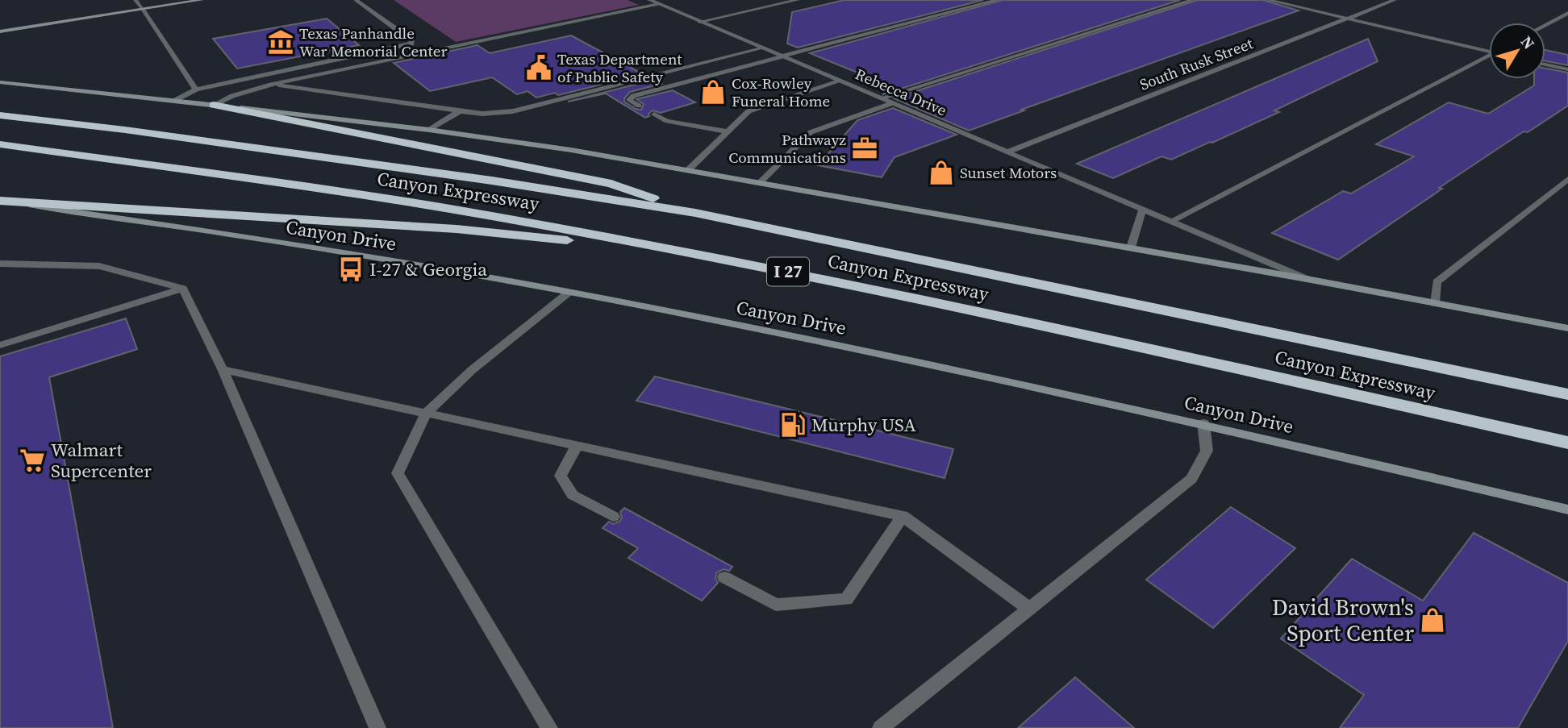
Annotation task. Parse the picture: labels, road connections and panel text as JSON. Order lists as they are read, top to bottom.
{
  "streets": {
    "highway": ["Canyon Expressway", "I 27"],
    "main road": ["Canyon Drive"],
    "street": ["South Rusk Street", "Rebecca Drive"]
  },
  "crossings": [
    ["South Rusk Street", "Rebecca Drive"]
  ],
  "places": {
    "museum": ["Texas Panhandle War Memorial Center"],
    "public building": ["Texas Department of Public Safety"],
    "shop": ["Cox-Rowley Funeral Home", "Sunset Motors", "David Brown's Sport Center"],
    "office": ["Pathwayz Communications"],
    "bus stop": ["I-27 & Georgia"],
    "fuel station": ["Murphy USA"],
    "supermarket": ["Walmart Supercenter"]
  },
  "north": "top right"
}
